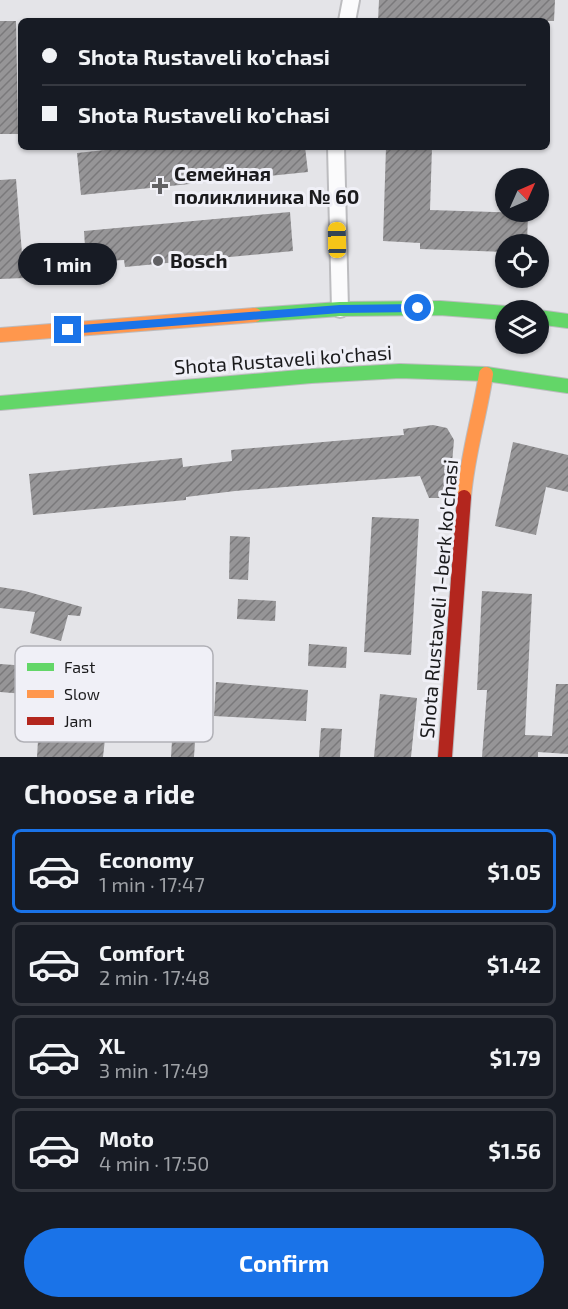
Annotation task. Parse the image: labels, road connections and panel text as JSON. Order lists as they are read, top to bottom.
{
  "streets": {
    "main road": ["Shota Rustaveli ko'chasi", "Shota Rustaveli 1-berk ko'chasi"]
  },
  "crossings": [
    ["Shota Rustaveli ko'chasi", "Shota Rustaveli 1-berk ko'chasi"]
  ],
  "places": {
    "health": ["Семейная поликлиника № 60"],
    "other": ["Bosch"]
  },
  "legend": ["Fast", "Slow", "Jam"],
  "north": "top right",
  "page": {
    "banner": ["Shota Rustaveli ko'chasi", "Shota Rustaveli ko'chasi"],
    "bubble": "1 min",
    "heading": "Choose a ride",
    "list": [
      {
        "name": "Economy",
        "note": "1 min · 17:47",
        "value": "$1.05"
      },
      {
        "name": "Comfort",
        "note": "2 min · 17:48",
        "value": "$1.42"
      },
      {
        "name": "XL",
        "note": "3 min · 17:49",
        "value": "$1.79"
      },
      {
        "name": "Moto",
        "note": "4 min · 17:50",
        "value": "$1.56"
      }
    ],
    "buttons": "Confirm"
  }
}
